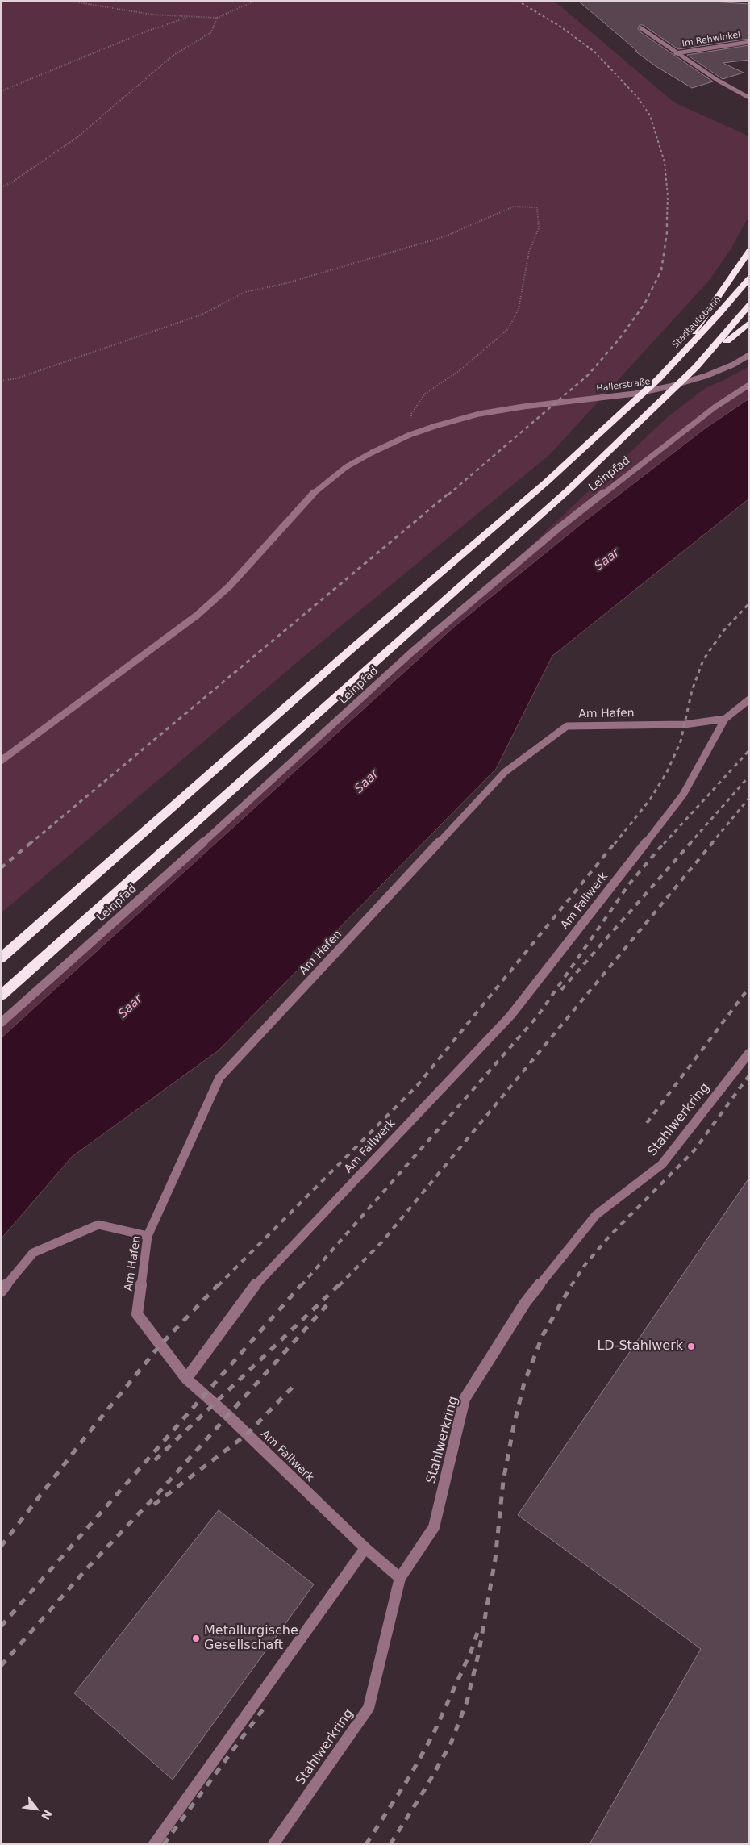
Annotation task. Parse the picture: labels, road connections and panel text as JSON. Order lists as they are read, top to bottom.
{
  "streets": {
    "highway": ["Stadtautobahn"],
    "street": [
      "Im Rehwinkel",
      "Hallerstraße",
      "Leinpfad",
      "Am Hafen",
      "Am Fallwerk",
      "Stahlwerkring"
    ]
  },
  "crossings": [
    ["Am Hafen", "Am Fallwerk"],
    ["Am Fallwerk", "Stahlwerkring"]
  ],
  "water": ["Saar"],
  "places": ["LD-Stahlwerk", "Metallurgische Gesellschaft"],
  "north": "bottom right"
}
